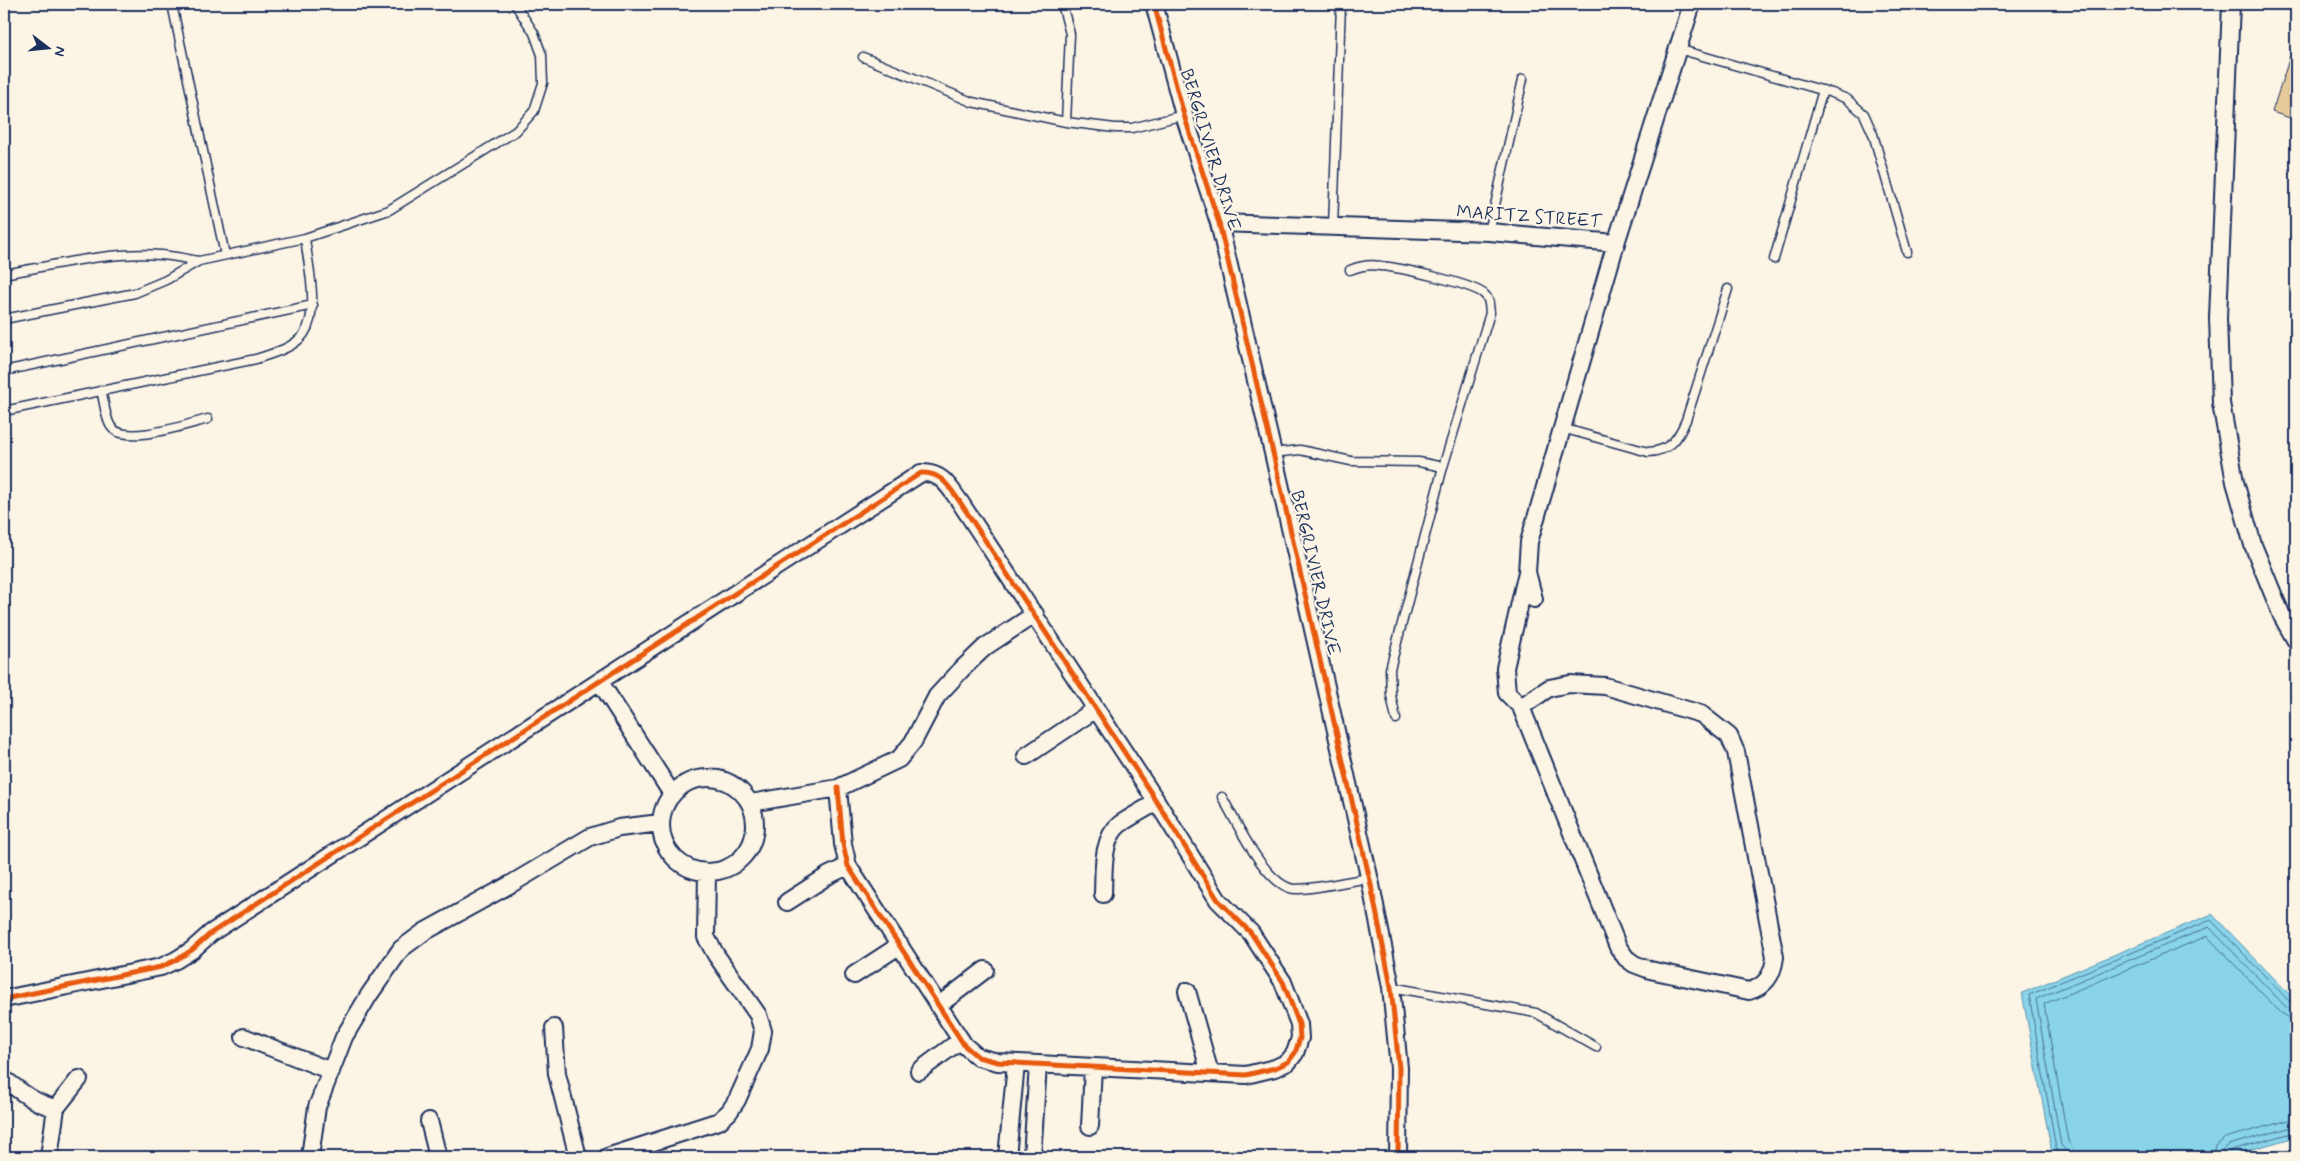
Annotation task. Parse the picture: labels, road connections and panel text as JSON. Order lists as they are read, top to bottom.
{
  "streets": {
    "street": ["BERGRIVIER DRIVE", "MARITZ STREET"]
  },
  "crossings": [
    ["BERGRIVIER DRIVE", "MARITZ STREET"]
  ],
  "north": "right"
}
